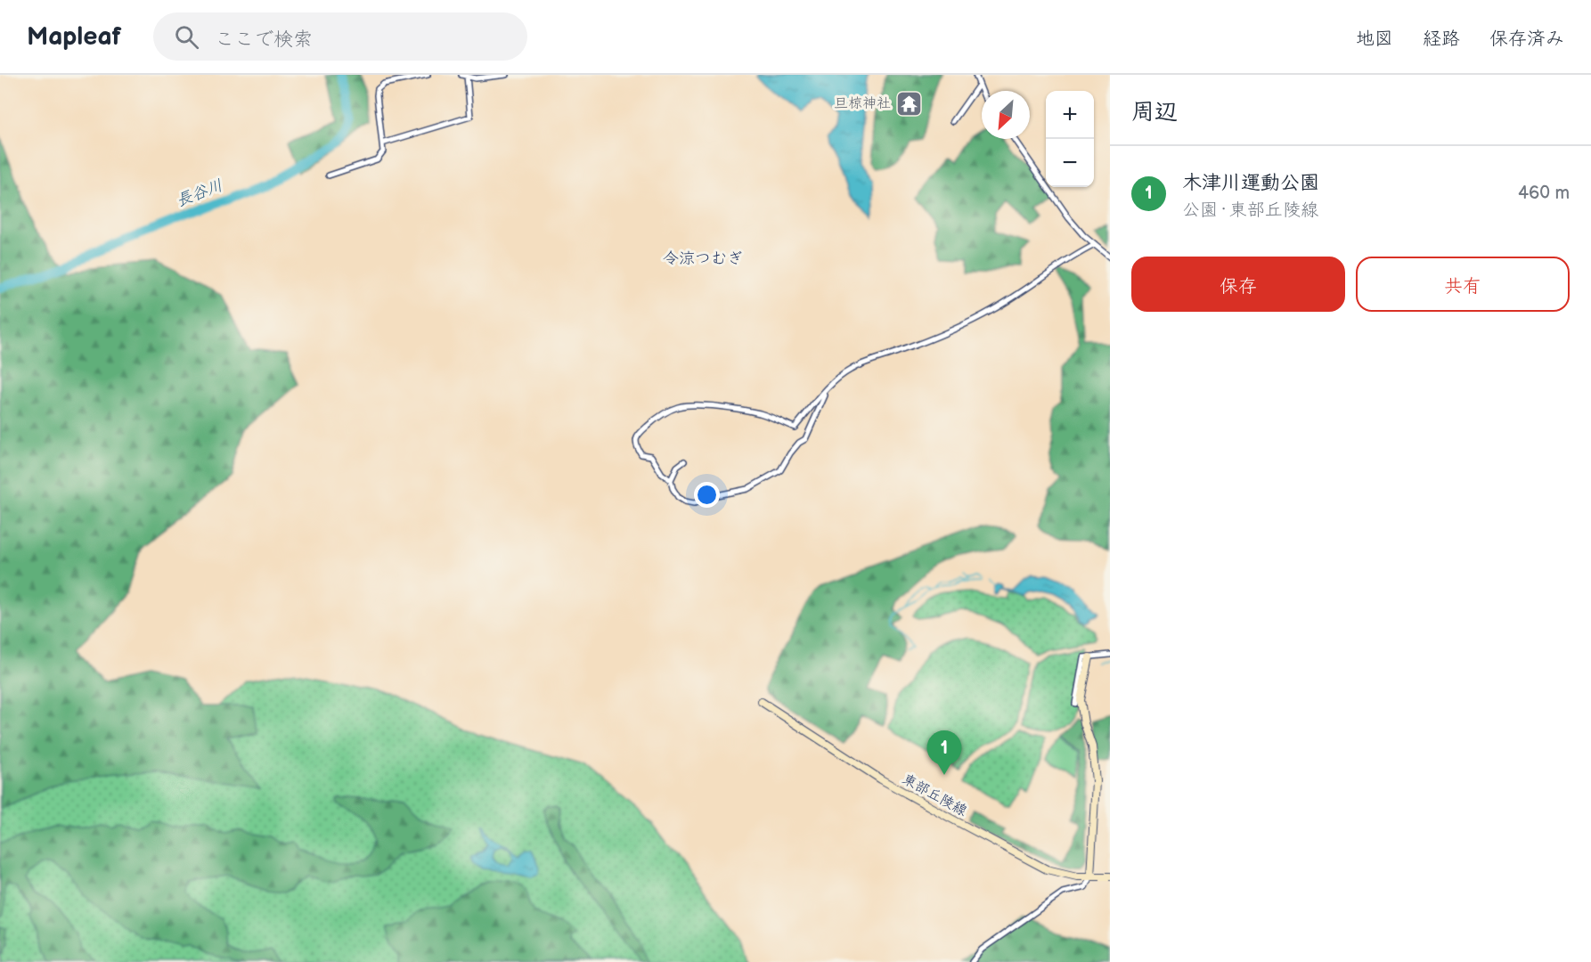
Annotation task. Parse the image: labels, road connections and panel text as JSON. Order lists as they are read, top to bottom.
{
  "streets": {
    "street": ["東部丘陵線"]
  },
  "districts": ["令涼つむぎ"],
  "water": ["長谷川"],
  "places": {
    "temple": ["旦椋神社"]
  },
  "north": "bottom left",
  "page": {
    "header": "Mapleaf",
    "search": "ここで検索",
    "nav": ["地図", "経路", "保存済み"],
    "heading": "周辺",
    "map_buttons": ["+", "−"],
    "list": [
      {
        "mark": "1",
        "name": "木津川運動公園",
        "note": "公園 · 東部丘陵線",
        "value": "460 m"
      }
    ],
    "buttons": ["保存", "共有"],
    "pins": "1"
  }
}
